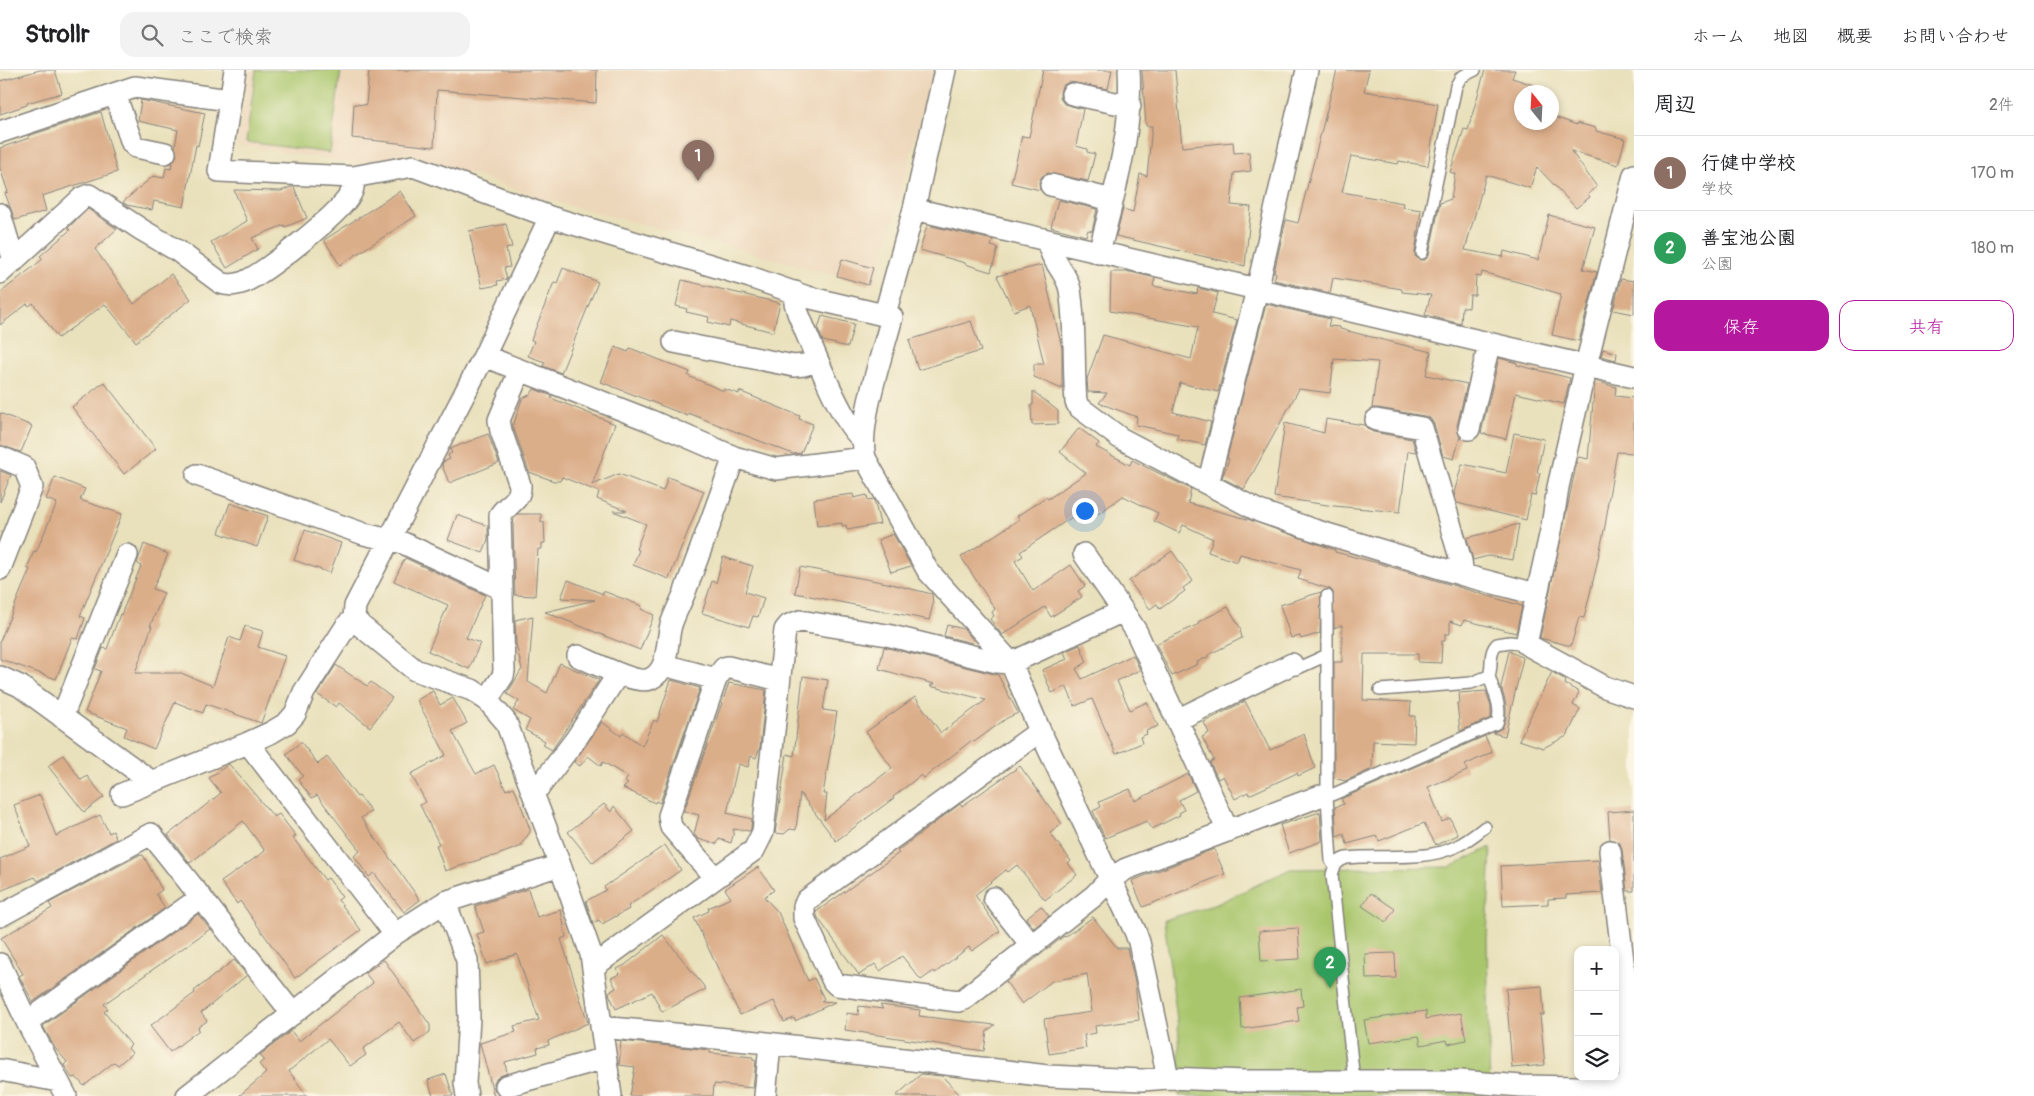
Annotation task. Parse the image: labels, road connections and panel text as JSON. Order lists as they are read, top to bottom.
{
  "north": "top",
  "page": {
    "header": "Strollr",
    "search": "ここで検索",
    "nav": [
      "ホーム",
      "地図",
      "概要",
      "お問い合わせ"
    ],
    "heading": ["周辺", "2件"],
    "list": [
      {
        "mark": "1",
        "name": "行健中学校",
        "note": "学校",
        "value": "170 m"
      },
      {
        "mark": "2",
        "name": "善宝池公園",
        "note": "公園",
        "value": "180 m"
      }
    ],
    "pins": ["1", "2"],
    "buttons": ["保存", "共有"],
    "map_buttons": ["+", "−"]
  }
}
